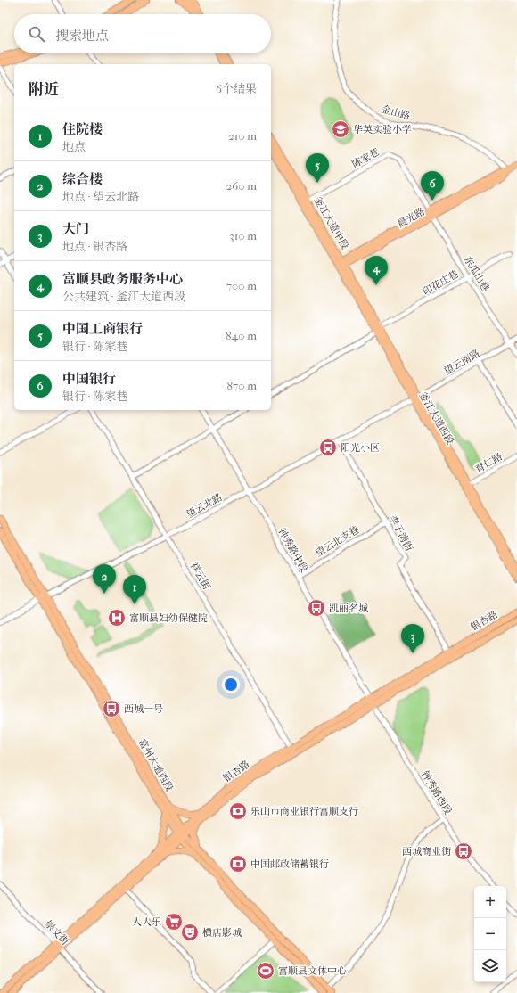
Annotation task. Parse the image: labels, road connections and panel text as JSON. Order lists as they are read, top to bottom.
{
  "streets": {
    "main road": [
      "晨光路",
      "釜江大道中段",
      "釜江大道西段",
      "银杏路",
      "富州大道西段"
    ],
    "street": [
      "金山路",
      "陈家巷",
      "东瓜山巷",
      "印花庄巷",
      "望云南路",
      "育仁路",
      "望云北路",
      "李子湾街",
      "望云北支巷",
      "钟秀路中段",
      "祥云街",
      "钟秀路西段",
      "崇文街"
    ]
  },
  "crossings": [
    ["金山路", "晨光路"],
    ["陈家巷", "晨光路"],
    ["陈家巷", "釜江大道中段"],
    ["陈家巷", "东瓜山巷"],
    ["晨光路", "釜江大道中段"],
    ["晨光路", "东瓜山巷"],
    ["晨光路", "釜江大道西段"],
    ["釜江大道中段", "釜江大道西段"],
    ["东瓜山巷", "印花庄巷"],
    ["东瓜山巷", "望云南路"],
    ["印花庄巷", "釜江大道西段"],
    ["望云南路", "釜江大道西段"],
    ["望云南路", "望云北路"],
    ["釜江大道西段", "育仁路"],
    ["釜江大道西段", "望云北路"],
    ["望云北路", "李子湾街"],
    ["望云北路", "钟秀路中段"],
    ["望云北路", "祥云街"],
    ["望云北路", "富州大道西段"],
    ["李子湾街", "望云北支巷"],
    ["李子湾街", "银杏路"],
    ["望云北支巷", "钟秀路中段"],
    ["钟秀路中段", "银杏路"],
    ["钟秀路中段", "钟秀路西段"],
    ["祥云街", "银杏路"],
    ["银杏路", "富州大道西段"],
    ["银杏路", "钟秀路西段"],
    ["银杏路", "崇文街"]
  ],
  "places": {
    "school or university": ["华英实验小学"],
    "bus stop": [
      "阳光小区",
      "凯丽名城",
      "西城一号",
      "西城商业街"
    ],
    "hospital": ["富顺县妇幼保健院"],
    "bank": ["乐山市商业银行富顺支行", "中国邮政储蓄银行"],
    "supermarket": ["人人乐"],
    "theatre": ["横店影城"],
    "sports": ["富顺县文体中心"]
  },
  "page": {
    "search": "搜索地点",
    "heading": ["附近", "6个结果"],
    "list": [
      {
        "mark": "1",
        "name": "住院楼",
        "note": "地点",
        "value": "210 m"
      },
      {
        "mark": "2",
        "name": "综合楼",
        "note": "地点 · 望云北路",
        "value": "260 m"
      },
      {
        "mark": "3",
        "name": "大门",
        "note": "地点 · 银杏路",
        "value": "310 m"
      },
      {
        "mark": "4",
        "name": "富顺县政务服务中心",
        "note": "公共建筑 · 釜江大道西段",
        "value": "700 m"
      },
      {
        "mark": "5",
        "name": "中国工商银行",
        "note": "银行 · 陈家巷",
        "value": "840 m"
      },
      {
        "mark": "6",
        "name": "中国银行",
        "note": "银行 · 陈家巷",
        "value": "870 m"
      }
    ],
    "pins": [
      "5",
      "6",
      "4",
      "2",
      "1",
      "3"
    ],
    "map_buttons": ["+", "−"]
  }
}
